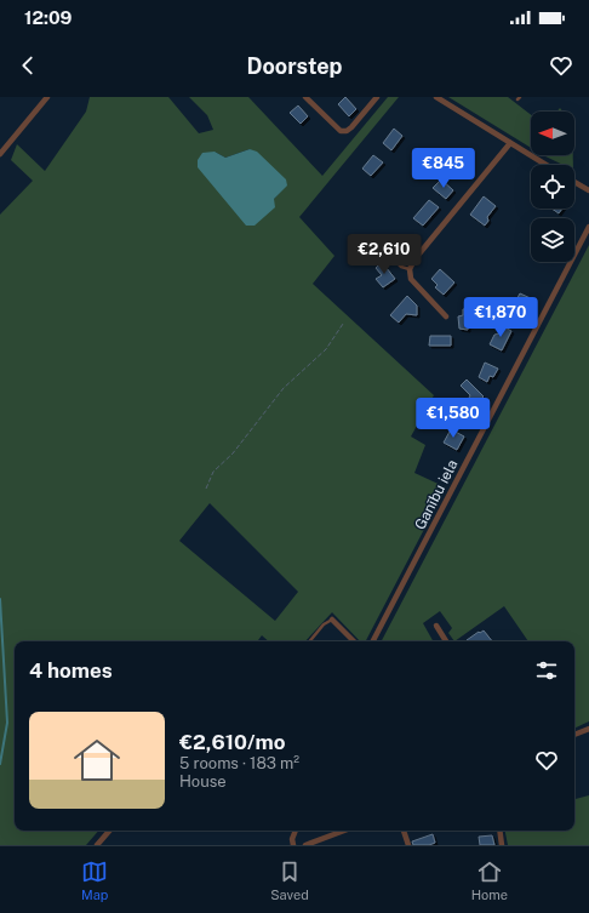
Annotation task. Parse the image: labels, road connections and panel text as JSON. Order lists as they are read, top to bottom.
{
  "streets": {
    "street": ["Ganību iela"]
  },
  "north": "left",
  "page": {
    "status": "12:09",
    "header": "Doorstep",
    "price": [
      "€845",
      "€2,610",
      "€1,870",
      "€1,580"
    ],
    "heading": "4 homes",
    "list": [
      {
        "name": "€2,610/mo",
        "note": "5 rooms · 183 m² · House"
      }
    ],
    "tabs": ["Map", "Saved", "Home"]
  }
}
